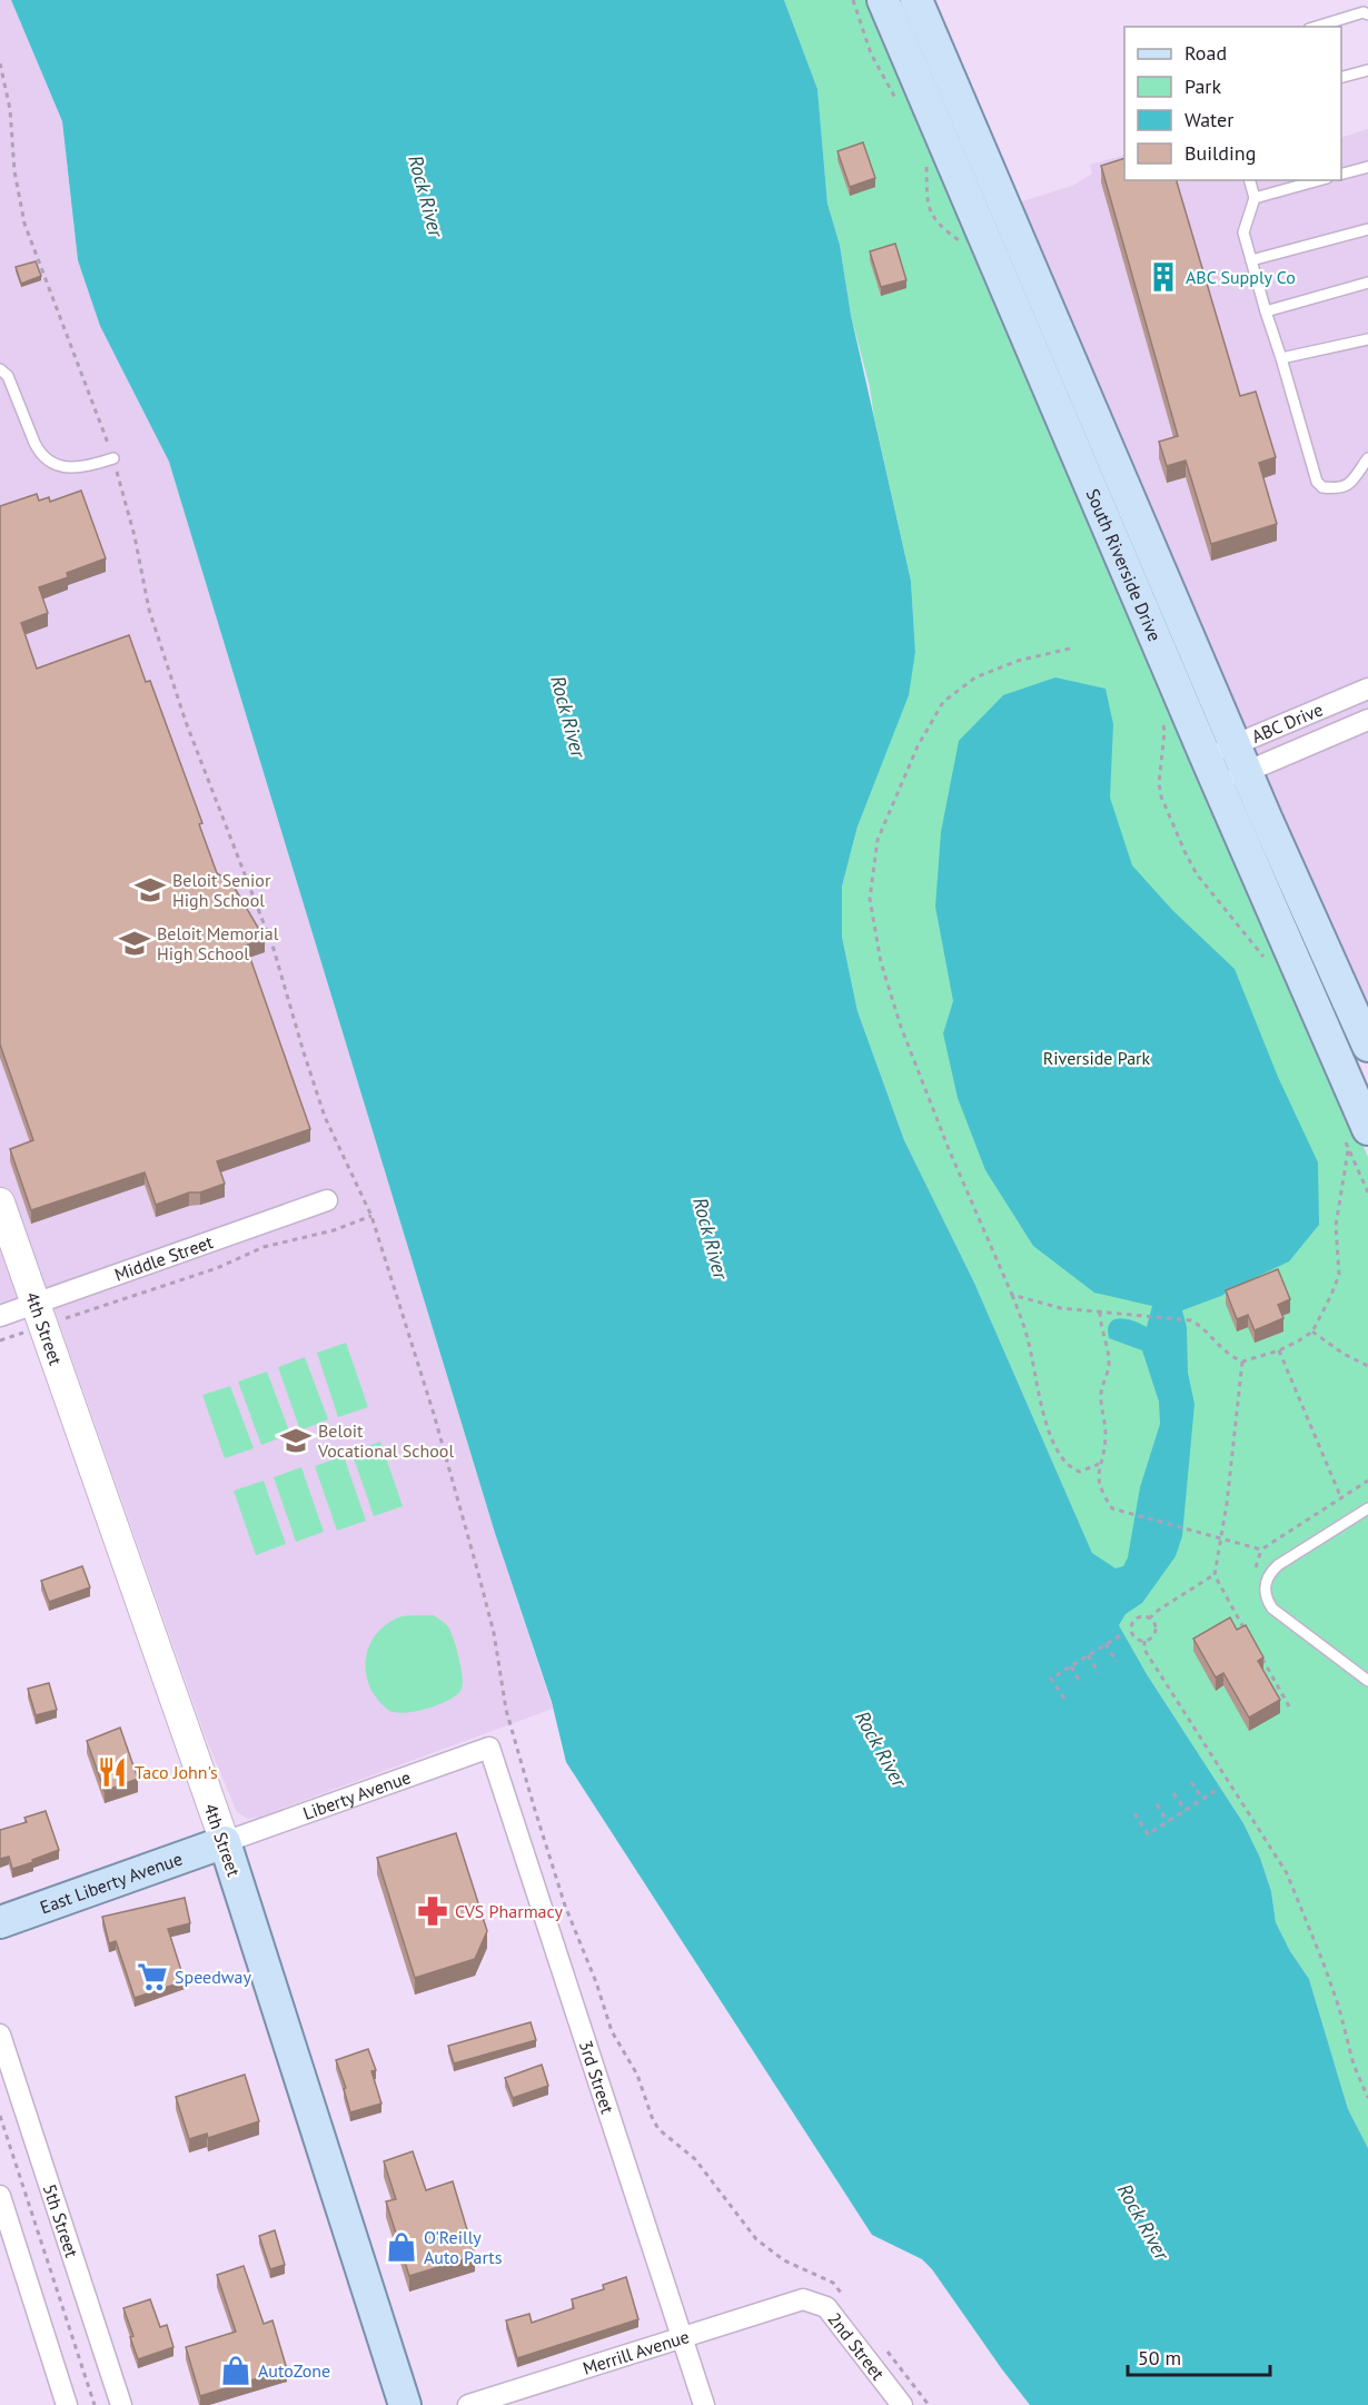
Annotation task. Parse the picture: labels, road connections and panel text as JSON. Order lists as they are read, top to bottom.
{
  "streets": {
    "main road": ["South Riverside Drive", "4th Street", "East Liberty Avenue"],
    "street": [
      "ABC Drive",
      "Middle Street",
      "Liberty Avenue",
      "3rd Street",
      "5th Street",
      "2nd Street",
      "Merrill Avenue"
    ]
  },
  "crossings": [
    ["South Riverside Drive", "ABC Drive"],
    ["Middle Street", "4th Street"],
    ["4th Street", "Liberty Avenue"],
    ["4th Street", "East Liberty Avenue"],
    ["Liberty Avenue", "East Liberty Avenue"],
    ["Liberty Avenue", "3rd Street"],
    ["3rd Street", "Merrill Avenue"],
    ["2nd Street", "Merrill Avenue"]
  ],
  "water": ["Rock River"],
  "parks": ["Riverside Park"],
  "places": {
    "building": ["ABC Supply Co"],
    "school or university": ["Beloit Senior High School", "Beloit Memorial High School", "Beloit Vocational School"],
    "restaurant": ["Taco John's"],
    "pharmacy": ["CVS Pharmacy"],
    "supermarket": ["Speedway"],
    "shop": ["O'Reilly Auto Parts", "AutoZone"]
  },
  "legend": [
    "Road",
    "Park",
    "Water",
    "Building"
  ],
  "scale_bar": "50 m"
}
